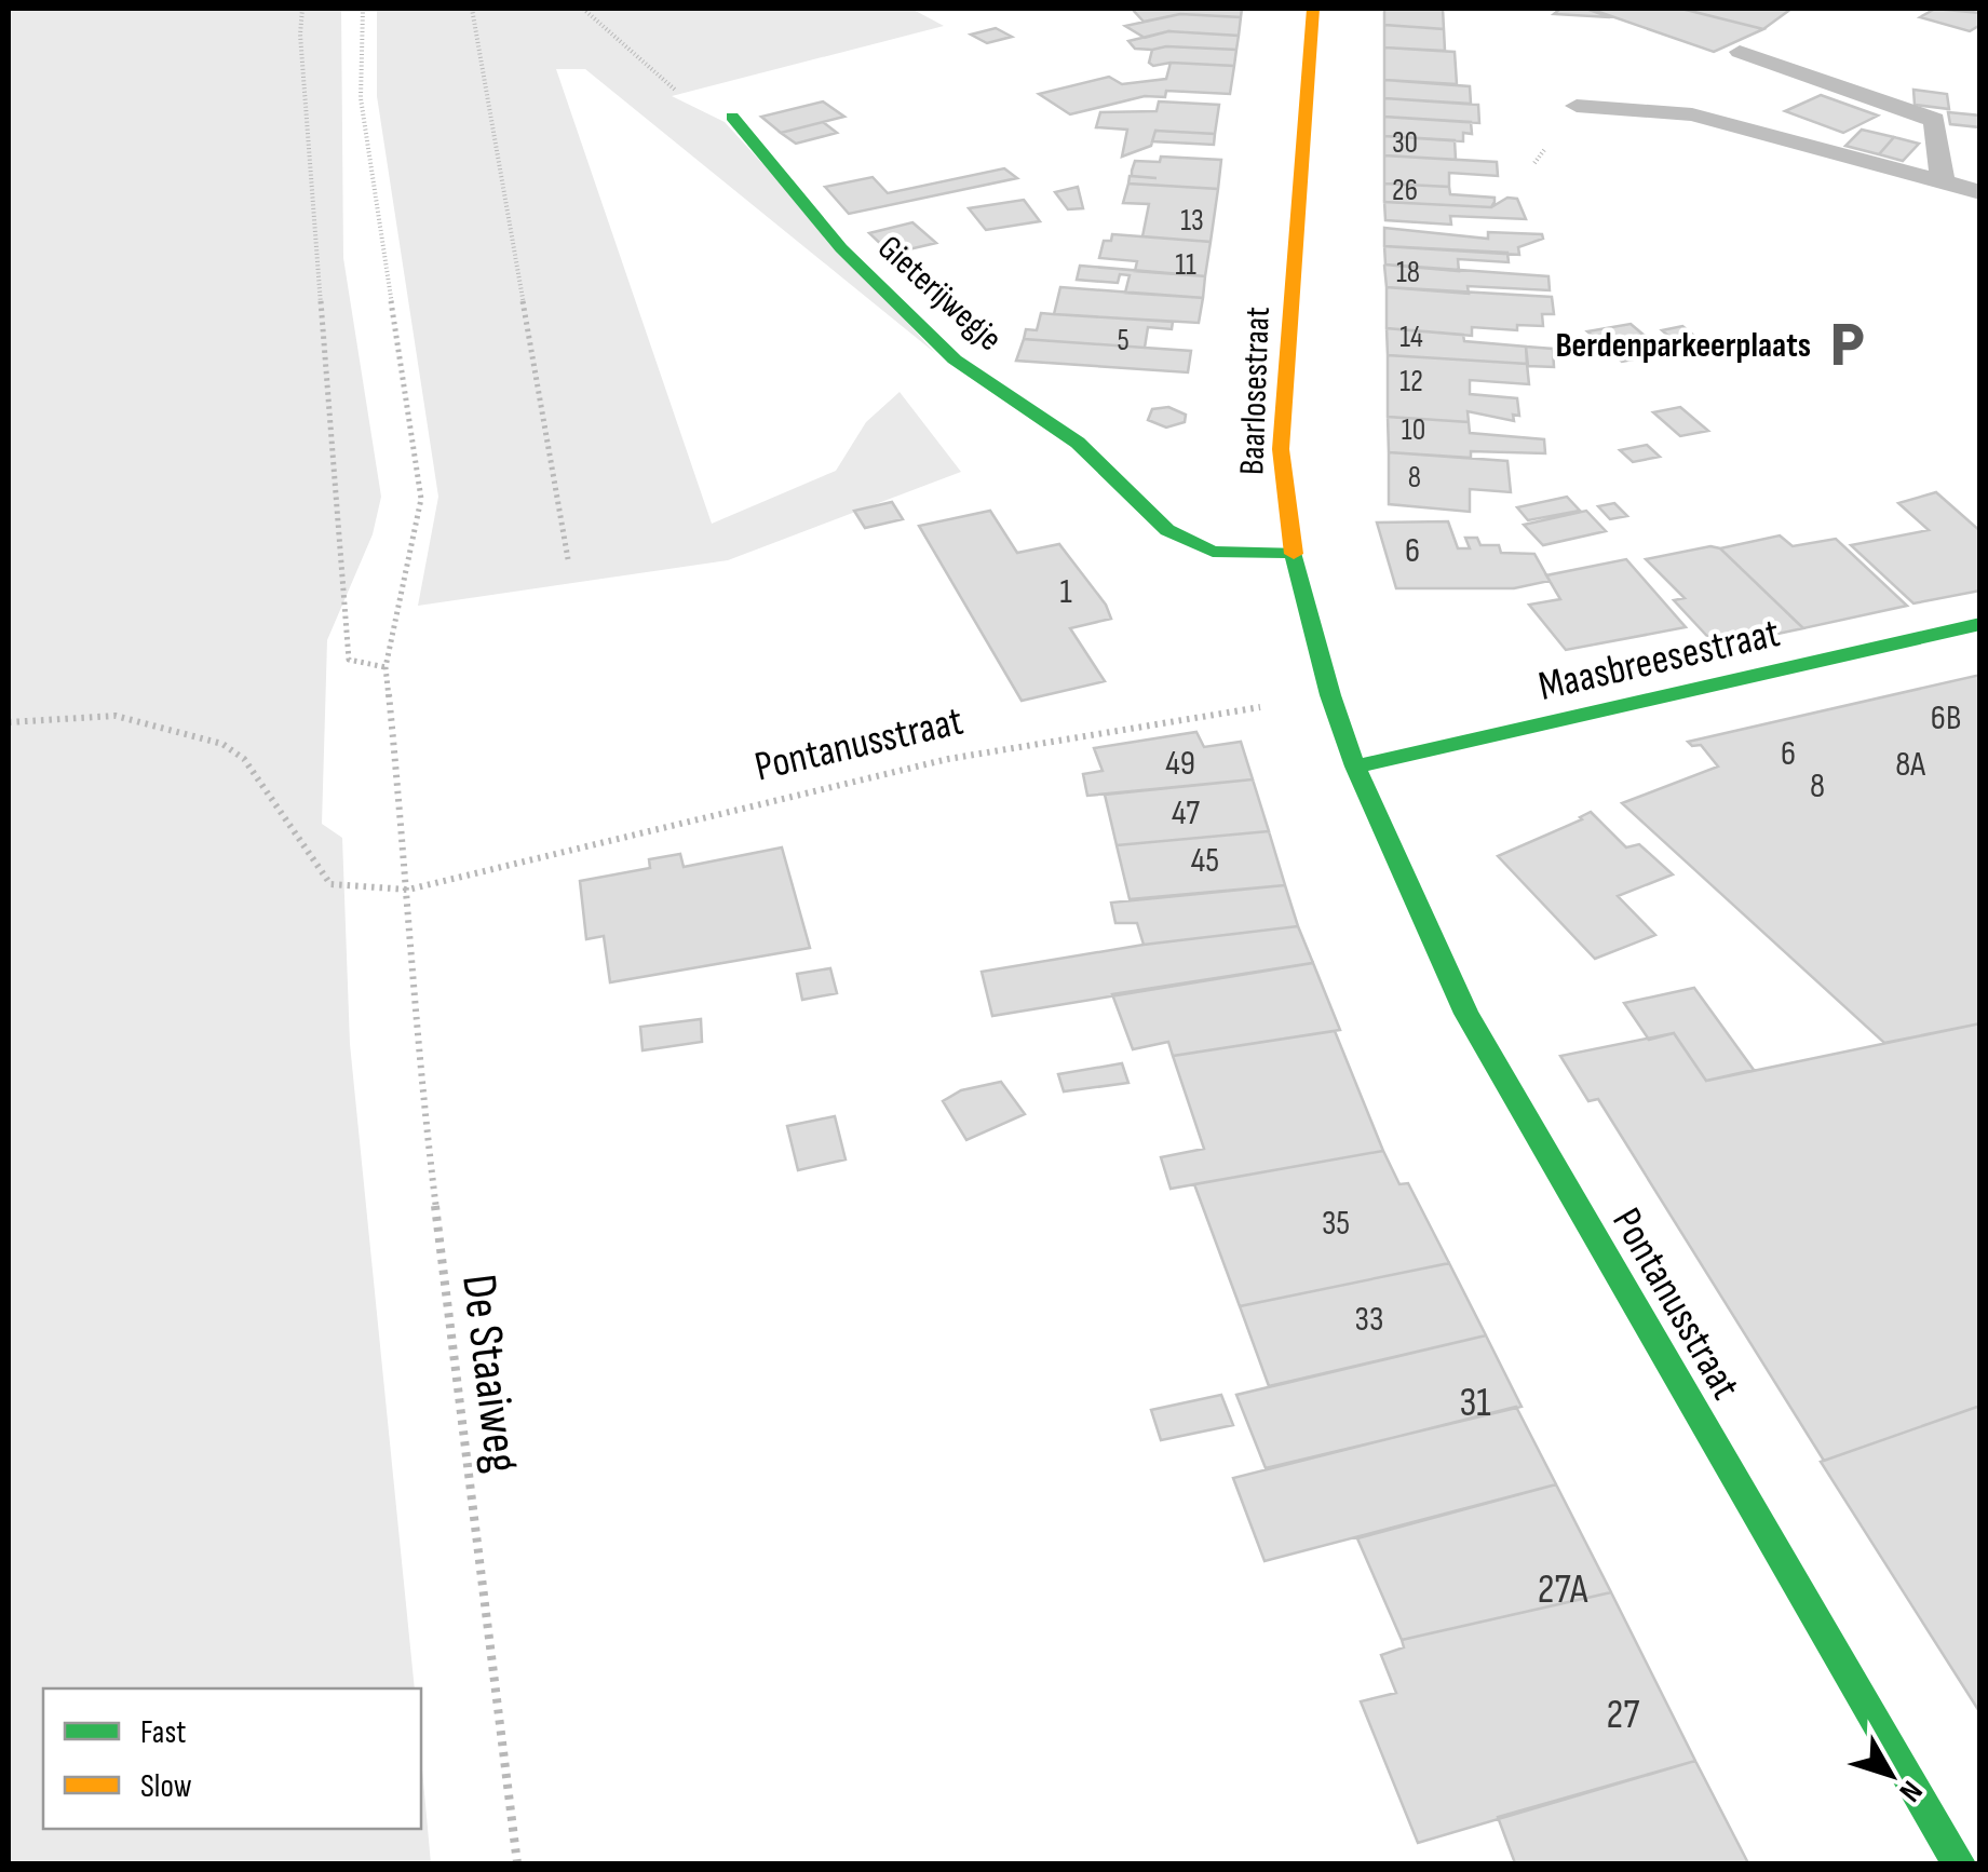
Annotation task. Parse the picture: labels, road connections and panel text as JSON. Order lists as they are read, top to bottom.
{
  "streets": {
    "street": [
      "Gieterijwegje",
      "Baarlosestraat",
      "Maasbreesestraat",
      "Pontanusstraat"
    ],
    "path": ["De Staaiweg"]
  },
  "crossings": [
    ["Gieterijwegje", "Baarlosestraat"],
    ["Baarlosestraat", "Maasbreesestraat"],
    ["Baarlosestraat", "Pontanusstraat"],
    ["Maasbreesestraat", "Pontanusstraat"],
    ["Pontanusstraat", "De Staaiweg"]
  ],
  "places": {
    "parking": ["Berdenparkeerplaats"]
  },
  "house_numbers": [
    "30",
    "26",
    "13",
    "11",
    "18",
    "14",
    "5",
    "12",
    "10",
    "8",
    "6",
    "1",
    "6B",
    "6",
    "49",
    "8A",
    "8",
    "47",
    "45",
    "35",
    "33",
    "31",
    "27A",
    "27"
  ],
  "legend": ["Fast", "Slow"],
  "north": "bottom right"
}
